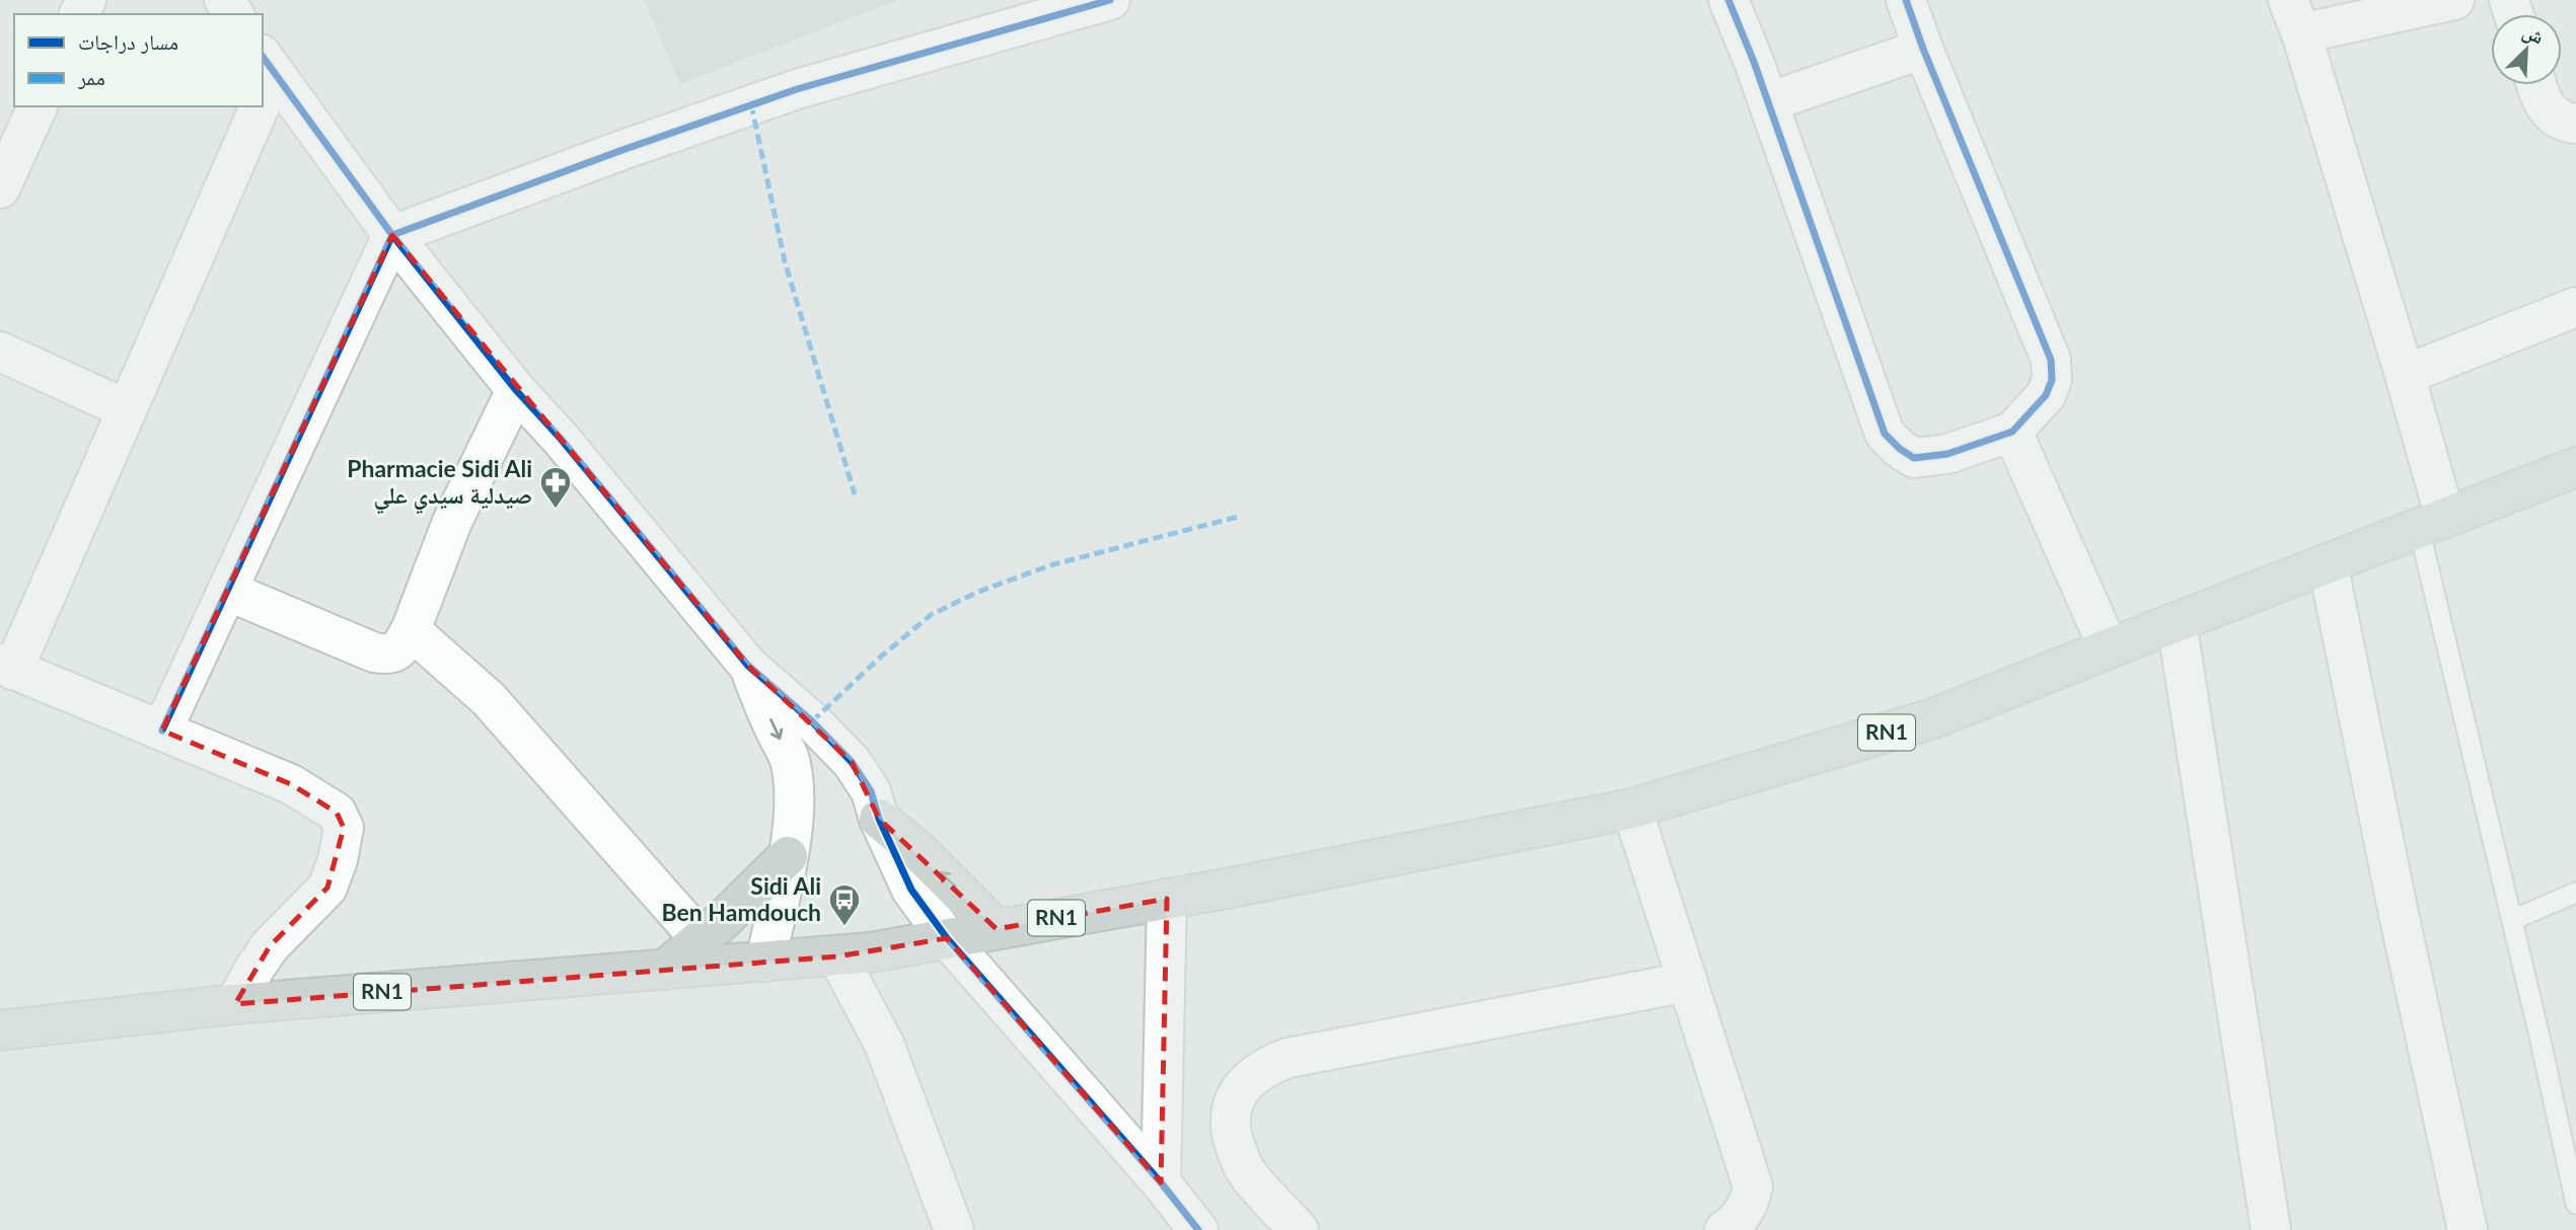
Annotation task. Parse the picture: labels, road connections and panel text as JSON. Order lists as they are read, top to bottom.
{
  "streets": {
    "main road": ["RN1"]
  },
  "places": {
    "pharmacy": ["Pharmacie Sidi Ali صيدلية سيدي علي"],
    "bus stop": ["Sidi Ali Ben Hamdouch"]
  },
  "legend": ["مسار دراجات", "ممر"],
  "north": "top right"
}
